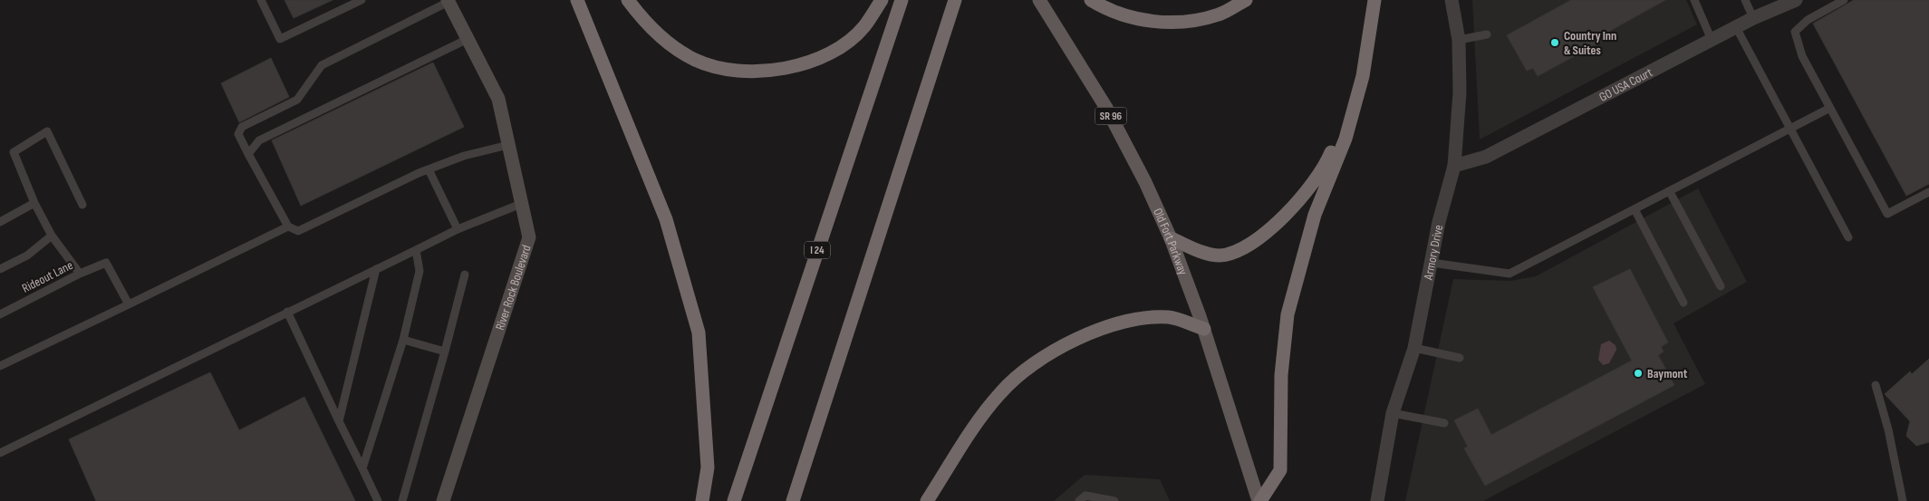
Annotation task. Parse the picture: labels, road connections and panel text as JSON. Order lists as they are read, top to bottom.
{
  "streets": {
    "highway": ["I 24"],
    "main road": ["SR 96", "Old Fort Parkway"],
    "street": ["GO USA Court", "Armory Drive", "River Rock Boulevard"],
    "lane": ["Rideout Lane"]
  },
  "crossings": [
    ["GO USA Court", "Armory Drive"]
  ],
  "places": ["Country Inn & Suites", "Baymont"]
}
